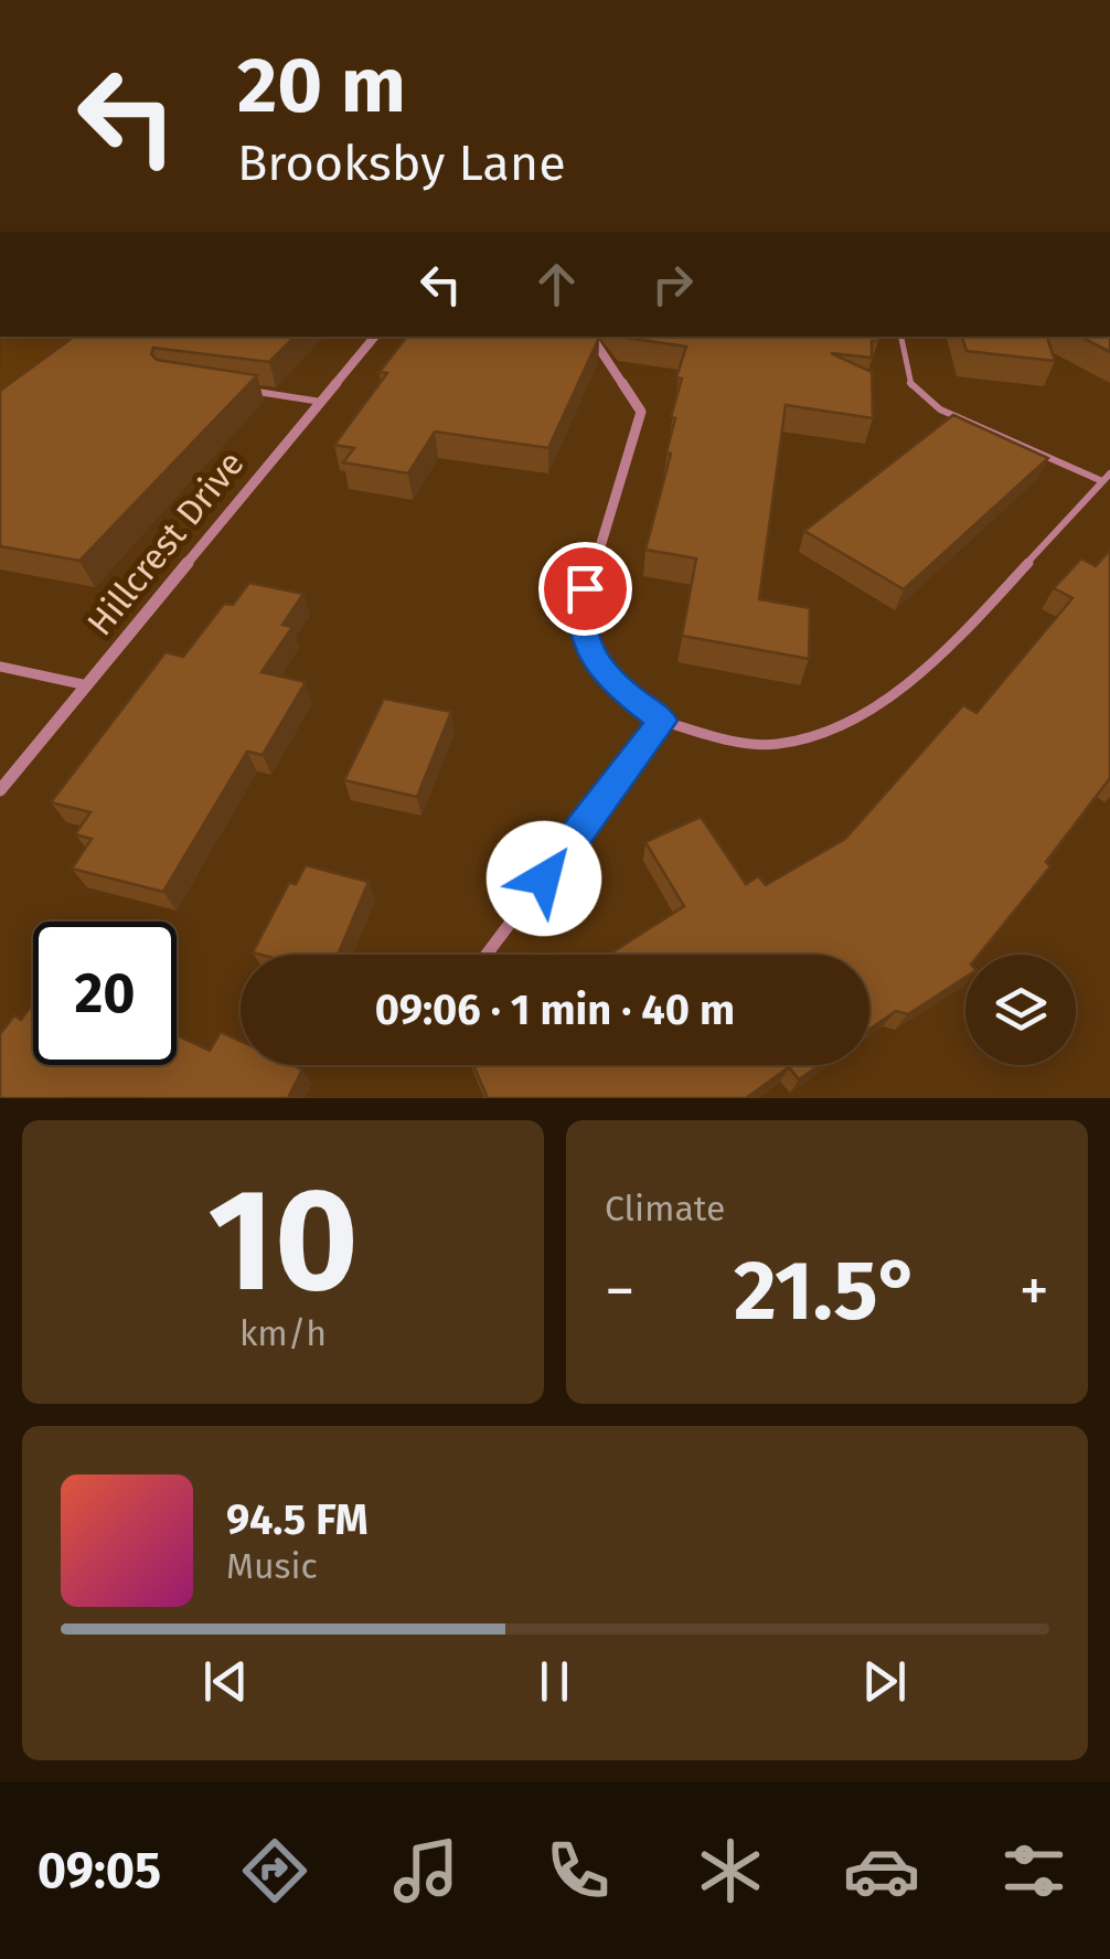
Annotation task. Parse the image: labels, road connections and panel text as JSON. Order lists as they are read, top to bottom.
{
  "streets": {
    "street": ["Hillcrest Drive"]
  },
  "page": {
    "turn": ["20 m", "Brooksby Lane"],
    "limit": "20",
    "trip": "09:06 · 1 min · 40 m",
    "tile": [
      ["10", "km/h"],
      "Climate"
    ],
    "heat": ["−", "21.5°", "+"],
    "song": ["94.5 FM", "Music"],
    "tabs": "09:05"
  }
}
